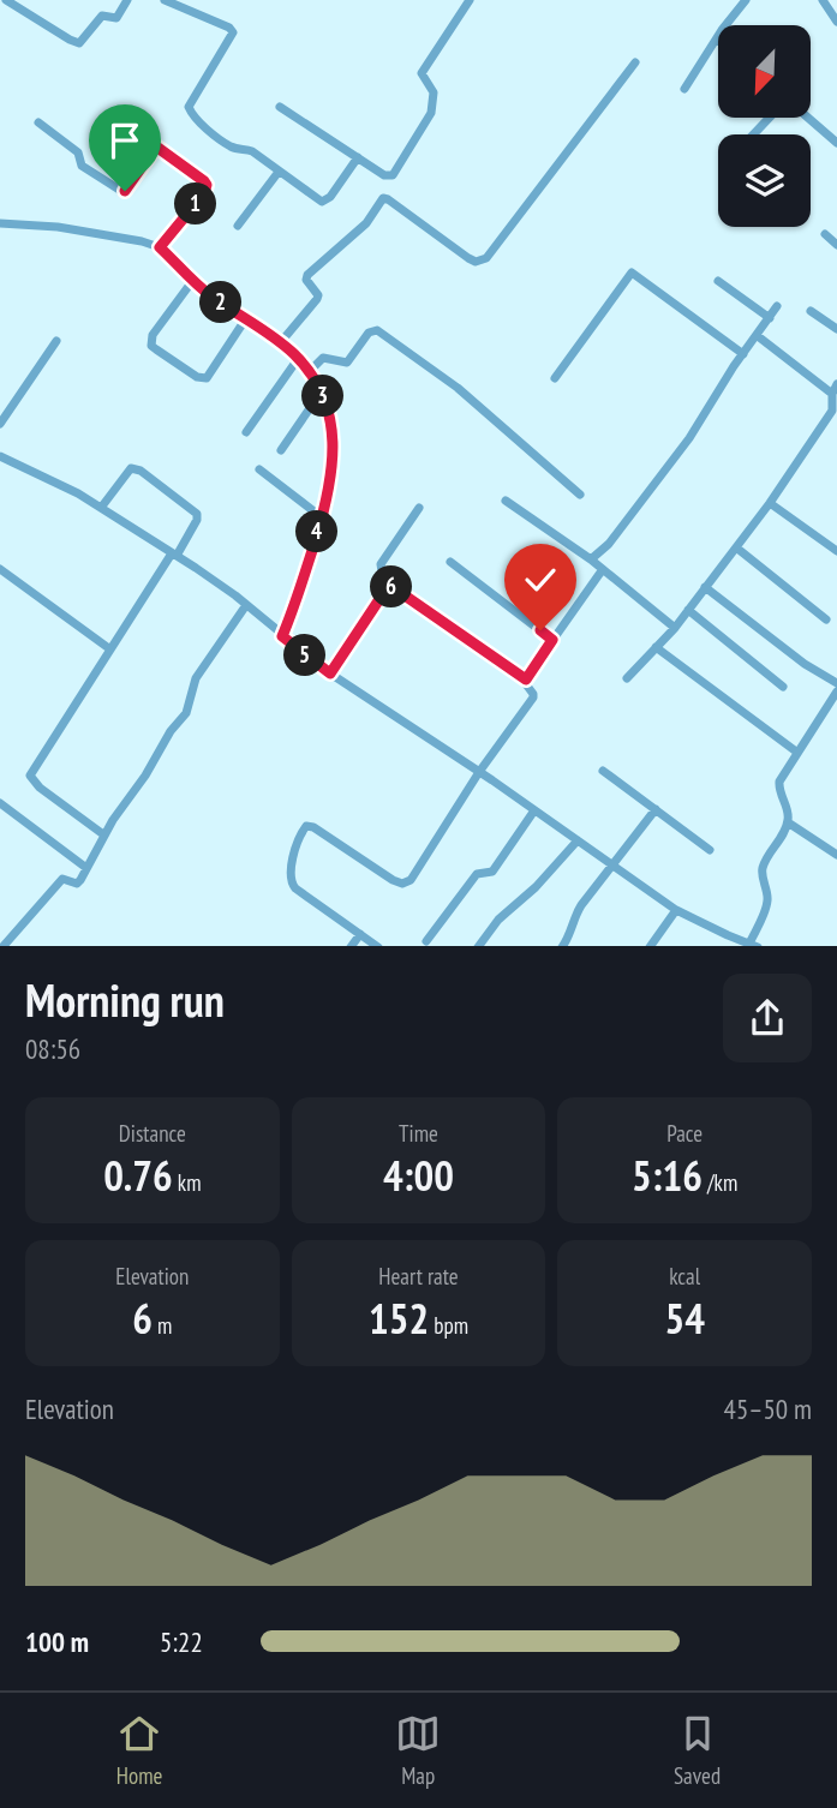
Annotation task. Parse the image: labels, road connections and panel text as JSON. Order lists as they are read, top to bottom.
{
  "north": "bottom left",
  "page": {
    "pins": [
      "1",
      "2",
      "3",
      "4",
      "6",
      "5"
    ],
    "heading": ["Morning run", "08:56"],
    "stats": [
      ["Distance", "0.76 km"],
      ["Time", "4:00"],
      ["Pace", "5:16 /km"],
      ["Elevation", "6 m"],
      ["Heart rate", "152 bpm"],
      ["kcal", "54"]
    ],
    "chart": ["Elevation", "45–50 m"],
    "list": [
      {
        "name": "100 m",
        "note": "5:22"
      }
    ],
    "tabs": ["Home", "Map", "Saved"]
  }
}
